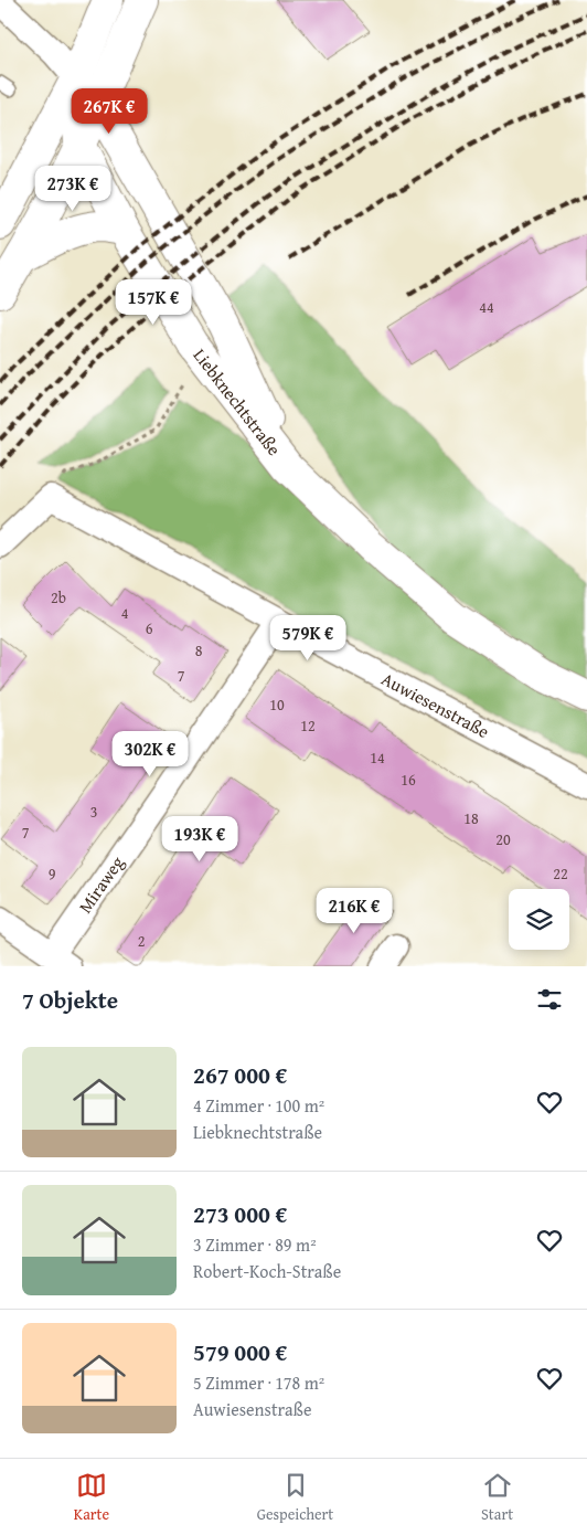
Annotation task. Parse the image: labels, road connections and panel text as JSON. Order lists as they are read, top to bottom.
{
  "streets": {
    "street": ["Liebknechtstraße", "Auwiesenstraße", "Miraweg"]
  },
  "crossings": [
    ["Auwiesenstraße", "Miraweg"]
  ],
  "house_numbers": [
    "44",
    "2b",
    "4",
    "6",
    "8",
    "7",
    "10",
    "12",
    "14",
    "16",
    "3",
    "18",
    "7",
    "20",
    "9",
    "22",
    "2"
  ],
  "page": {
    "price": [
      "267K €",
      "273K €",
      "157K €",
      "579K €",
      "302K €",
      "193K €",
      "216K €"
    ],
    "heading": "7 Objekte",
    "list": [
      {
        "name": "267 000 €",
        "note": "4 Zimmer · 100 m² · Liebknechtstraße"
      },
      {
        "name": "273 000 €",
        "note": "3 Zimmer · 89 m² · Robert-Koch-Straße"
      },
      {
        "name": "579 000 €",
        "note": "5 Zimmer · 178 m² · Auwiesenstraße"
      }
    ],
    "tabs": ["Karte", "Gespeichert", "Start"]
  }
}
